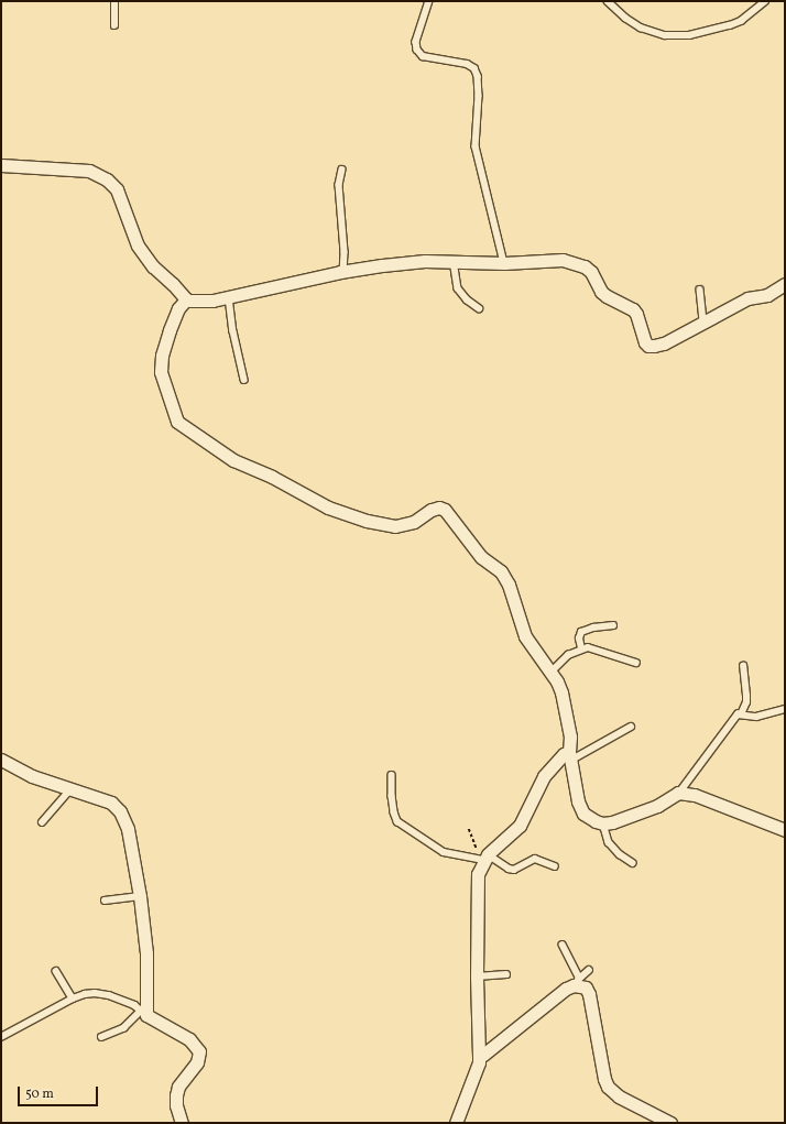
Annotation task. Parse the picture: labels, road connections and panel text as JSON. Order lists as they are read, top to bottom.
{
  "scale_bar": "50 m"
}
